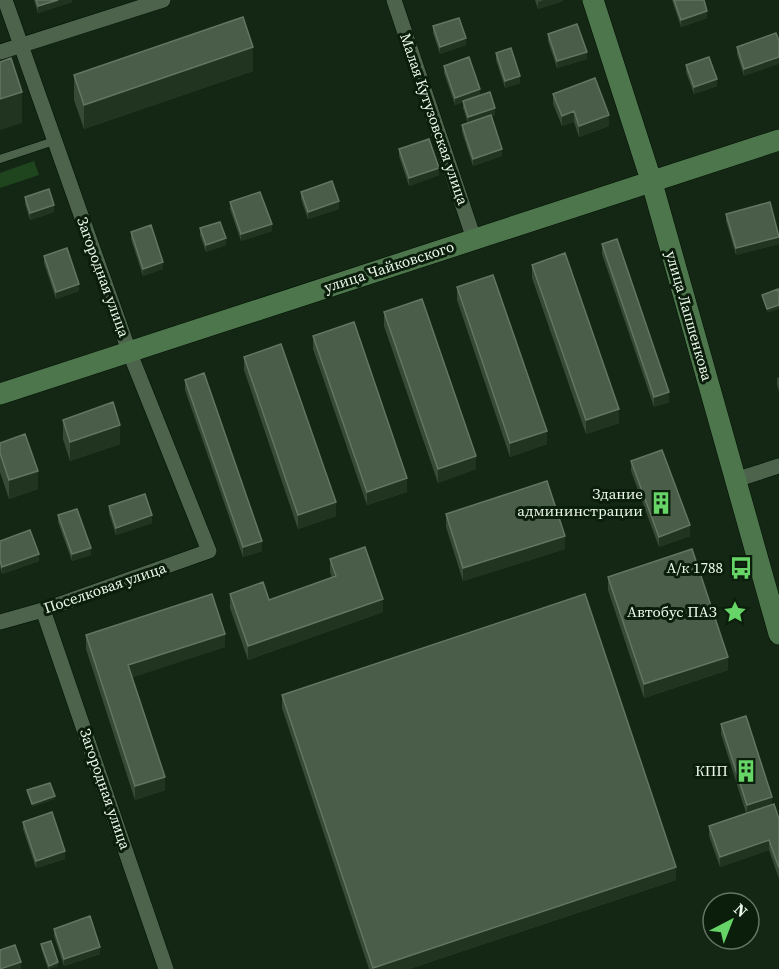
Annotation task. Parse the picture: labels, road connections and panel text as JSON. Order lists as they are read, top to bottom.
{
  "streets": {
    "street": [
      "Малая Кутузовская улица",
      "улица Чайковского",
      "Загородная улица",
      "улица Лапшенкова",
      "Поселковая улица"
    ]
  },
  "crossings": [
    ["Малая Кутузовская улица", "улица Чайковского"],
    ["улица Чайковского", "Загородная улица"],
    ["улица Чайковского", "улица Лапшенкова"],
    ["Загородная улица", "Поселковая улица"]
  ],
  "places": {
    "building": ["Здание админинстрации", "КПП"],
    "bus stop": ["А/к 1788"],
    "place": ["Автобус ПАЗ"]
  },
  "north": "top right"
}
